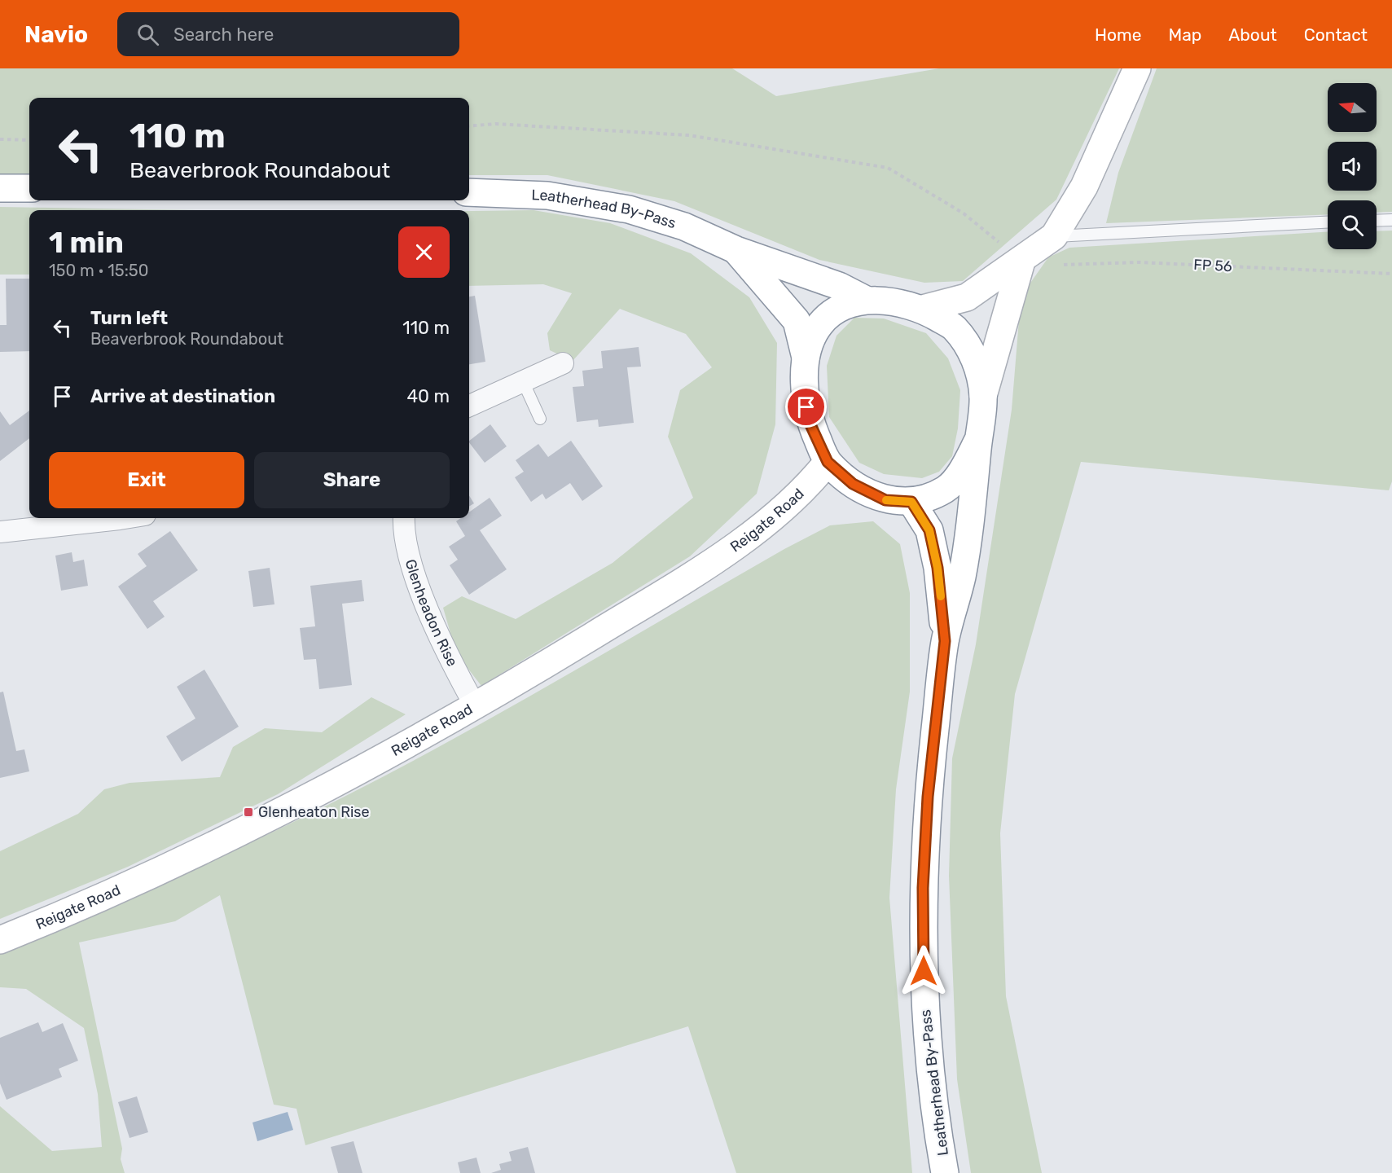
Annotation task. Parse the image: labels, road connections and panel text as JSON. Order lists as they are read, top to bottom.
{
  "streets": {
    "main road": ["Leatherhead By-Pass", "Reigate Road"],
    "street": ["Glenheadon Rise"],
    "path": ["FP 56"]
  },
  "crossings": [
    ["Reigate Road", "Glenheadon Rise"]
  ],
  "places": {
    "transit": ["Glenheaton Rise"]
  },
  "north": "left",
  "page": {
    "header": "Navio",
    "search": "Search here",
    "nav": [
      "Home",
      "Map",
      "About",
      "Contact"
    ],
    "turn": ["110 m", "Beaverbrook Roundabout"],
    "heading": ["1 min", "150 m · 15:50"],
    "list": [
      {
        "name": "Turn left",
        "note": "Beaverbrook Roundabout",
        "value": "110 m"
      },
      {
        "name": "Arrive at destination",
        "value": "40 m"
      }
    ],
    "buttons": ["Exit", "Share"]
  }
}
